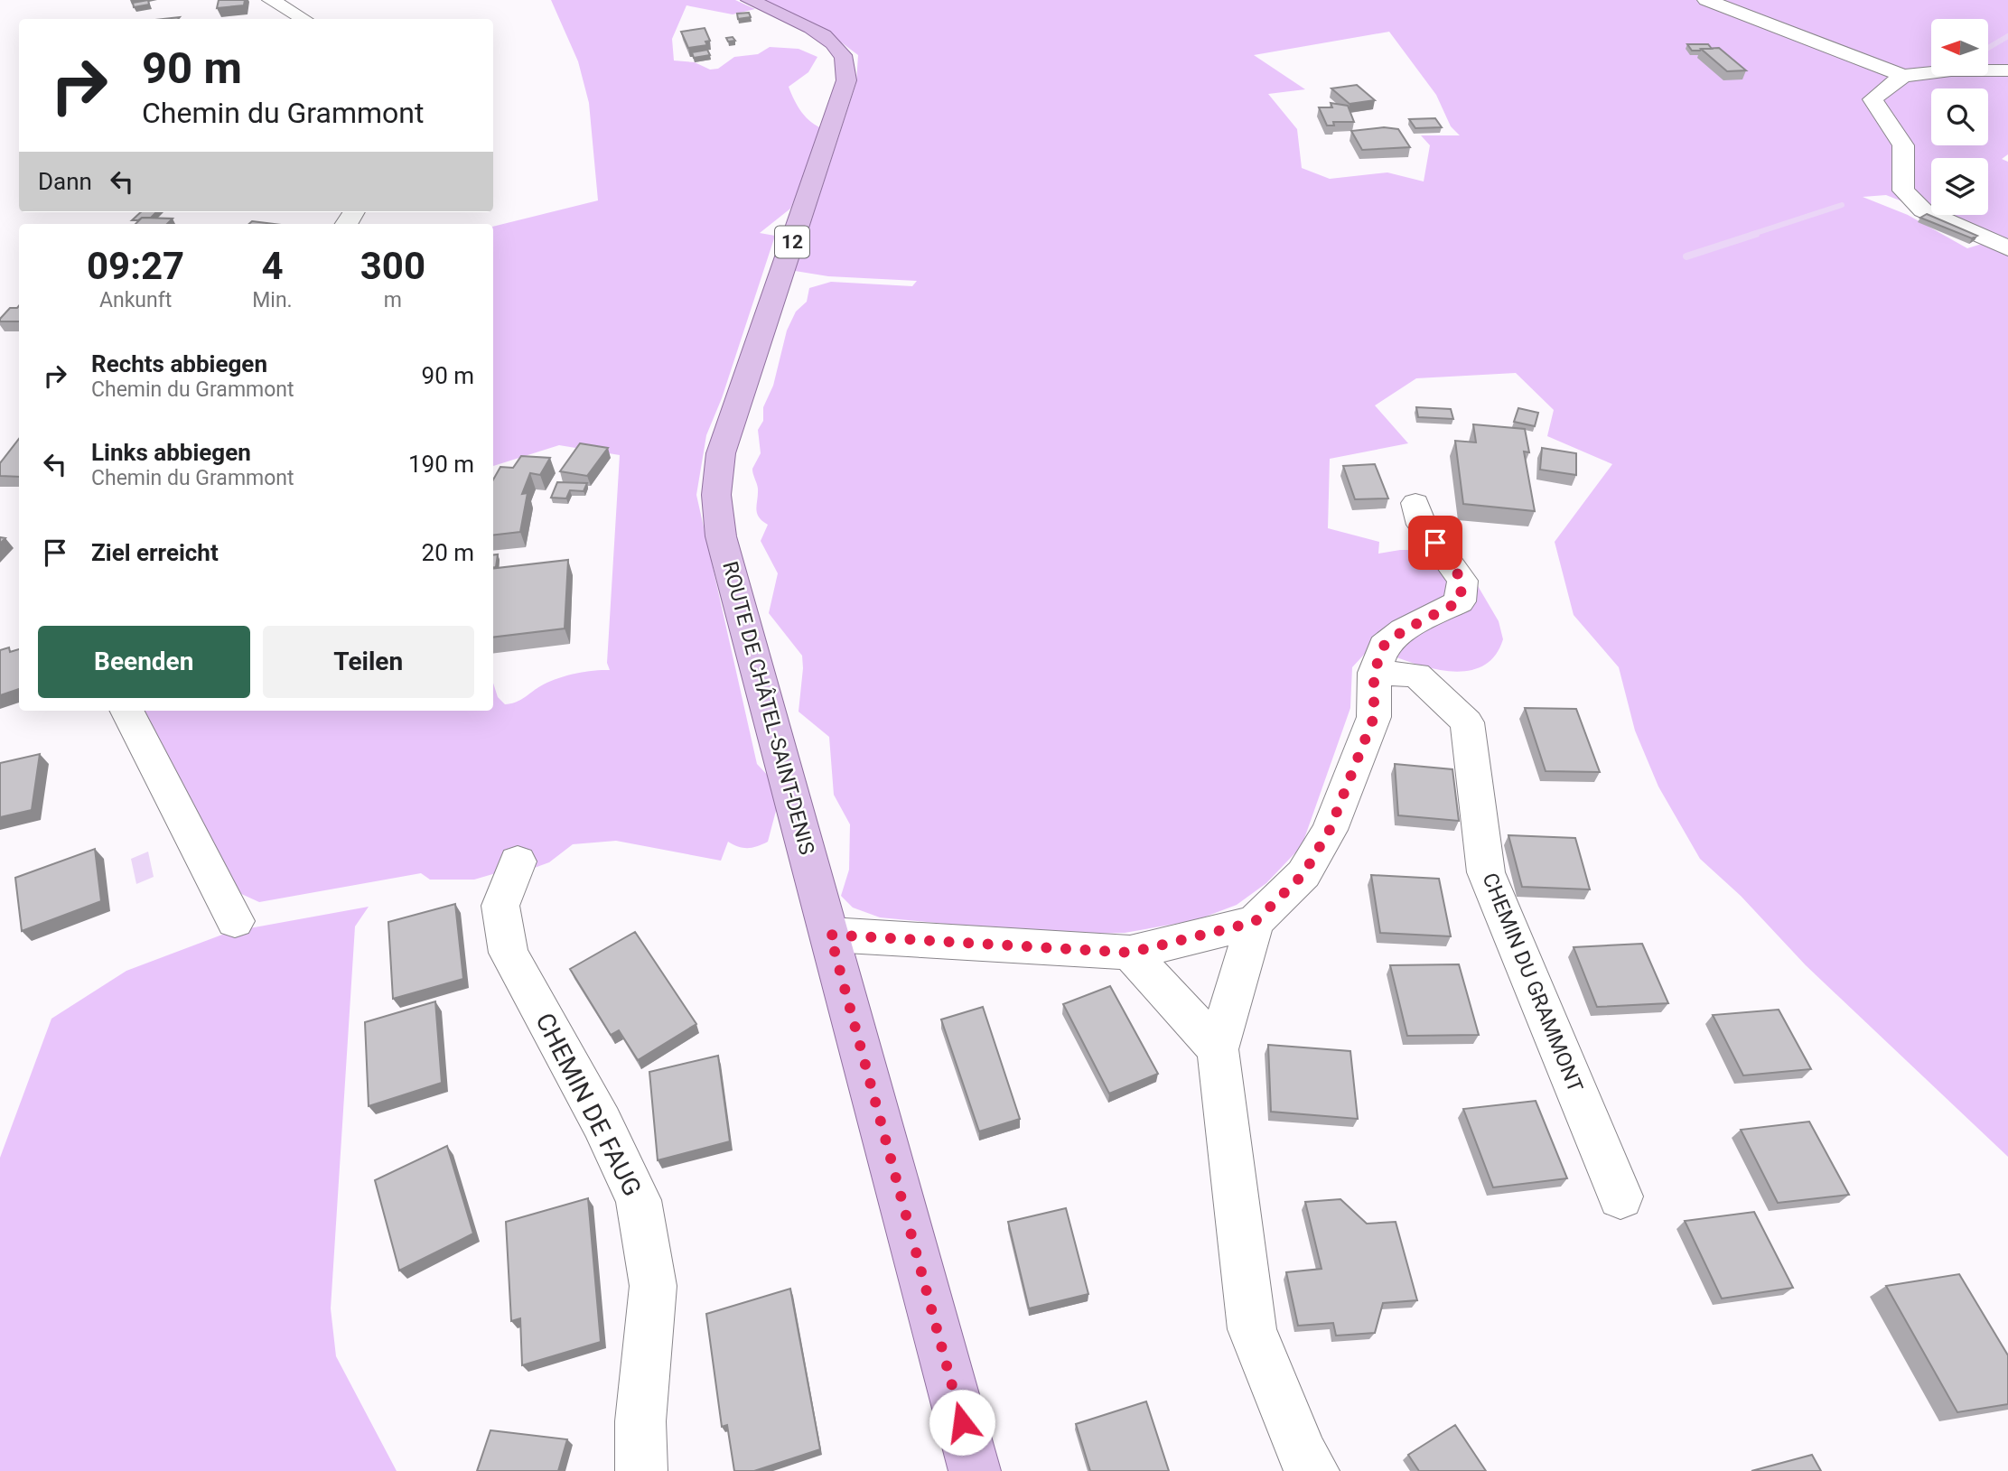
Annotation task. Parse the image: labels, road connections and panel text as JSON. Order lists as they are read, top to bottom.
{
  "streets": {
    "main road": ["12", "ROUTE DE CHÂTEL-SAINT-DENIS"],
    "street": ["CHEMIN DU GRAMMONT", "CHEMIN DE FAUG"]
  },
  "north": "left",
  "page": {
    "turn": ["90 m", "Chemin du Grammont"],
    "then": "Dann",
    "eta": [
      "09:27",
      "Ankunft",
      "4",
      "Min.",
      "300",
      "m"
    ],
    "list": [
      {
        "name": "Rechts abbiegen",
        "note": "Chemin du Grammont",
        "value": "90 m"
      },
      {
        "name": "Links abbiegen",
        "note": "Chemin du Grammont",
        "value": "190 m"
      },
      {
        "name": "Ziel erreicht",
        "value": "20 m"
      }
    ],
    "buttons": ["Beenden", "Teilen"]
  }
}
